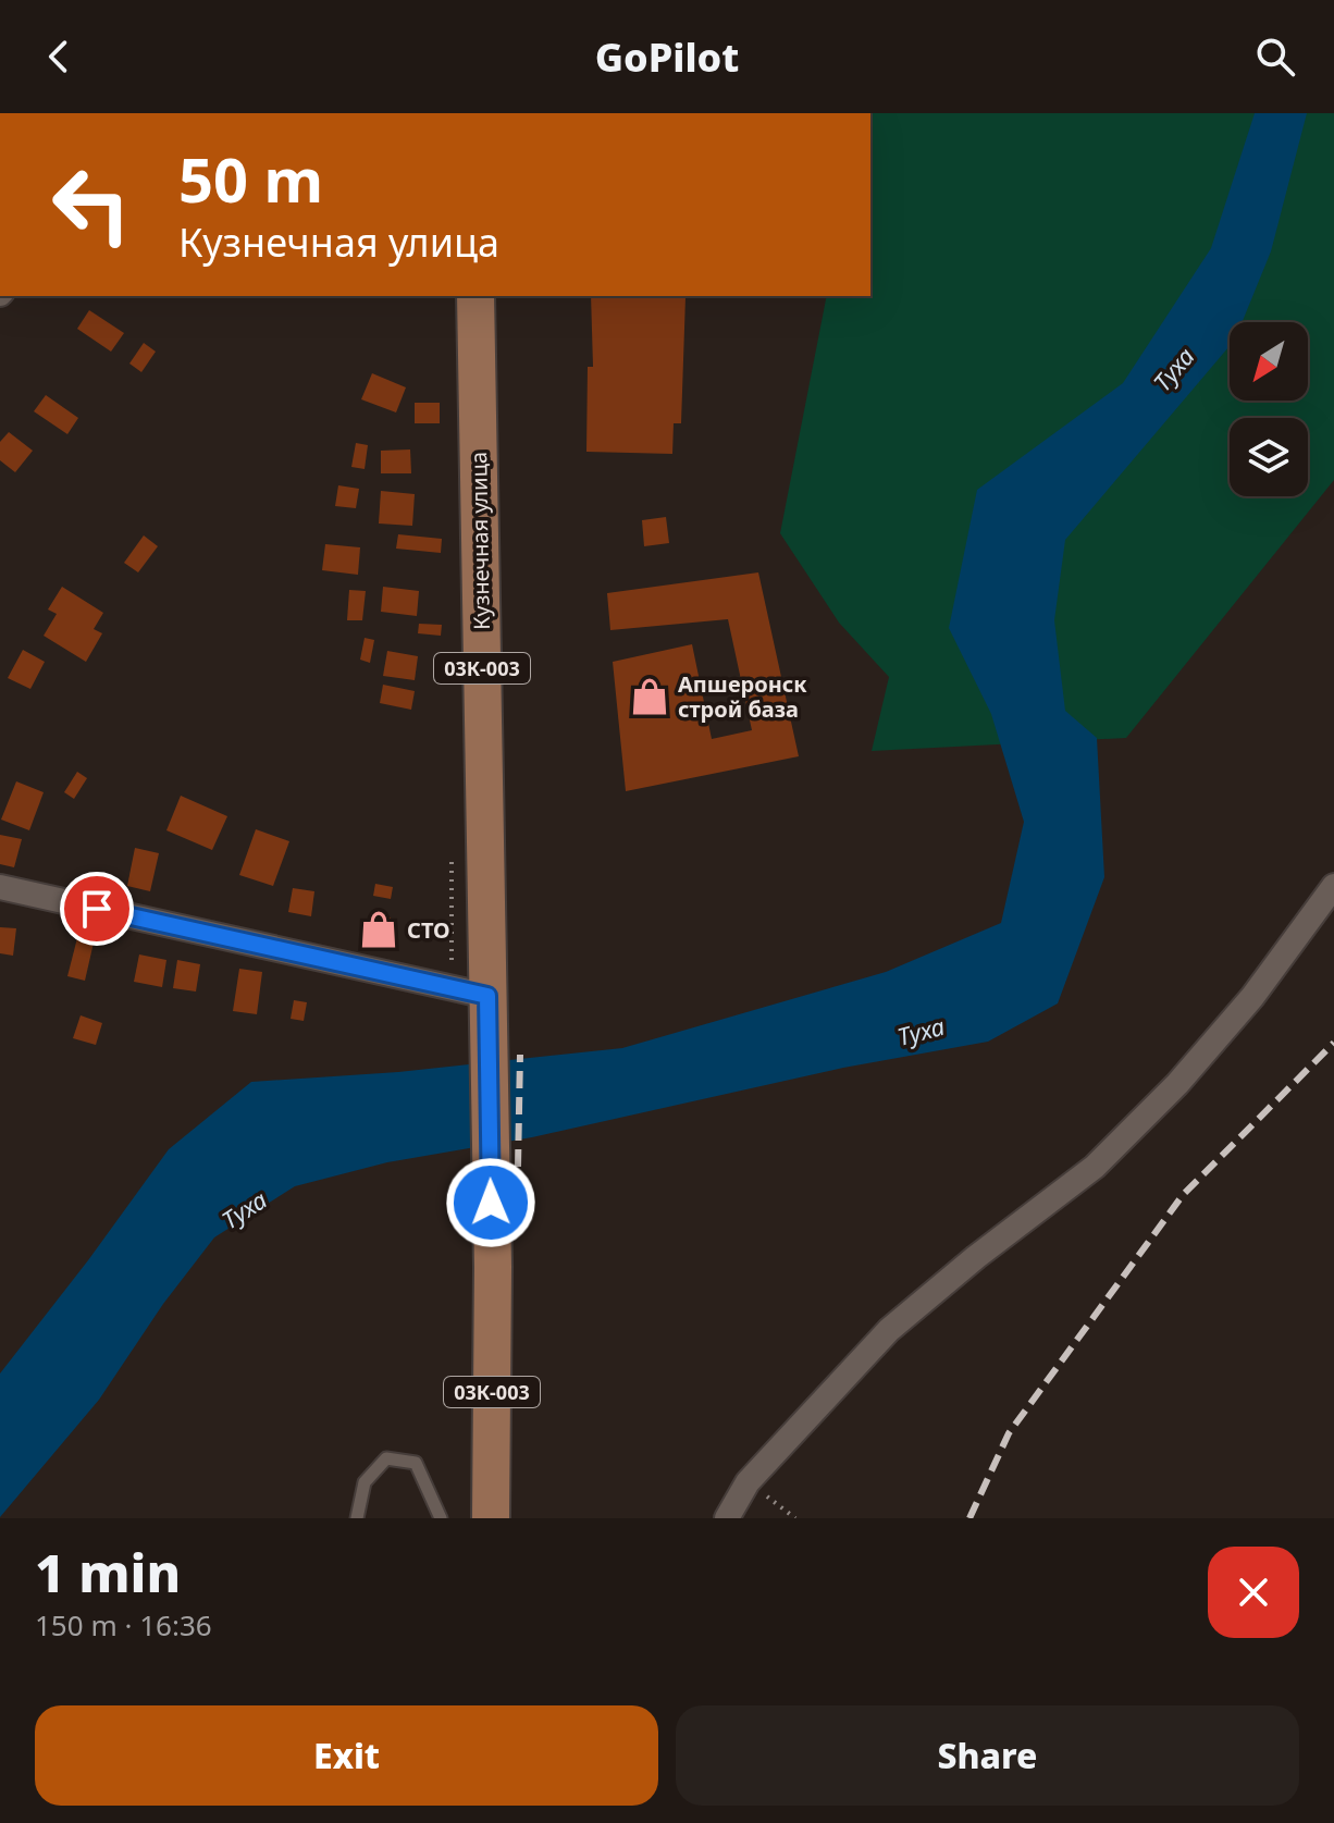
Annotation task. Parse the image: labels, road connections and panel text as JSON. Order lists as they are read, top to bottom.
{
  "streets": {
    "main road": ["Кузнечная улица", "03К-003"]
  },
  "water": ["Туха"],
  "places": {
    "shop": ["Апшеронск строй база", "СТО"]
  },
  "north": "bottom left",
  "page": {
    "header": "GoPilot",
    "turn": ["50 m", "Кузнечная улица"],
    "heading": ["1 min", "150 m · 16:36"],
    "buttons": ["Exit", "Share"]
  }
}
